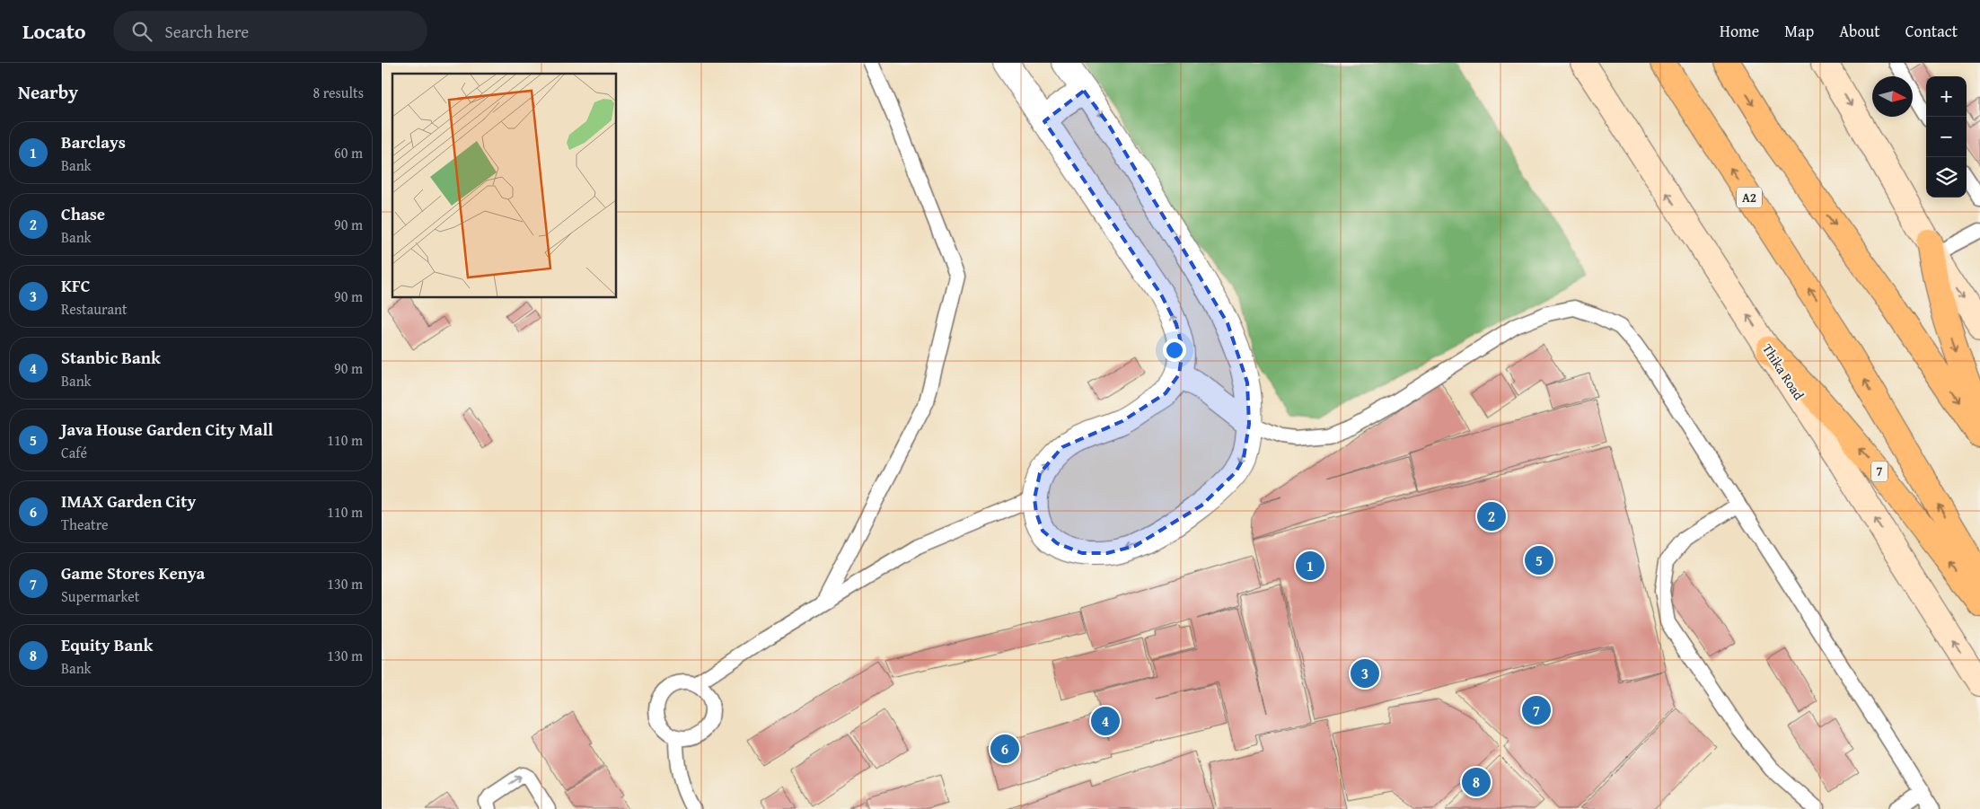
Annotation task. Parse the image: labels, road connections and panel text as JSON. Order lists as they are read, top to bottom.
{
  "streets": {
    "highway": ["A2", "7"],
    "main road": ["Thika Road"]
  },
  "crossings": [
    ["Thika Road", "7"]
  ],
  "north": "right",
  "page": {
    "header": "Locato",
    "search": "Search here",
    "nav": [
      "Home",
      "Map",
      "About",
      "Contact"
    ],
    "heading": ["Nearby", "8 results"],
    "map_buttons": ["+", "−"],
    "list": [
      {
        "mark": "1",
        "name": "Barclays",
        "note": "Bank",
        "value": "60 m"
      },
      {
        "mark": "2",
        "name": "Chase",
        "note": "Bank",
        "value": "90 m"
      },
      {
        "mark": "3",
        "name": "KFC",
        "note": "Restaurant",
        "value": "90 m"
      },
      {
        "mark": "4",
        "name": "Stanbic Bank",
        "note": "Bank",
        "value": "90 m"
      },
      {
        "mark": "5",
        "name": "Java House Garden City Mall",
        "note": "Café",
        "value": "110 m"
      },
      {
        "mark": "6",
        "name": "IMAX Garden City",
        "note": "Theatre",
        "value": "110 m"
      },
      {
        "mark": "7",
        "name": "Game Stores Kenya",
        "note": "Supermarket",
        "value": "130 m"
      },
      {
        "mark": "8",
        "name": "Equity Bank",
        "note": "Bank",
        "value": "130 m"
      }
    ],
    "pins": [
      "2",
      "5",
      "1",
      "3",
      "7",
      "4",
      "6",
      "8"
    ]
  }
}
